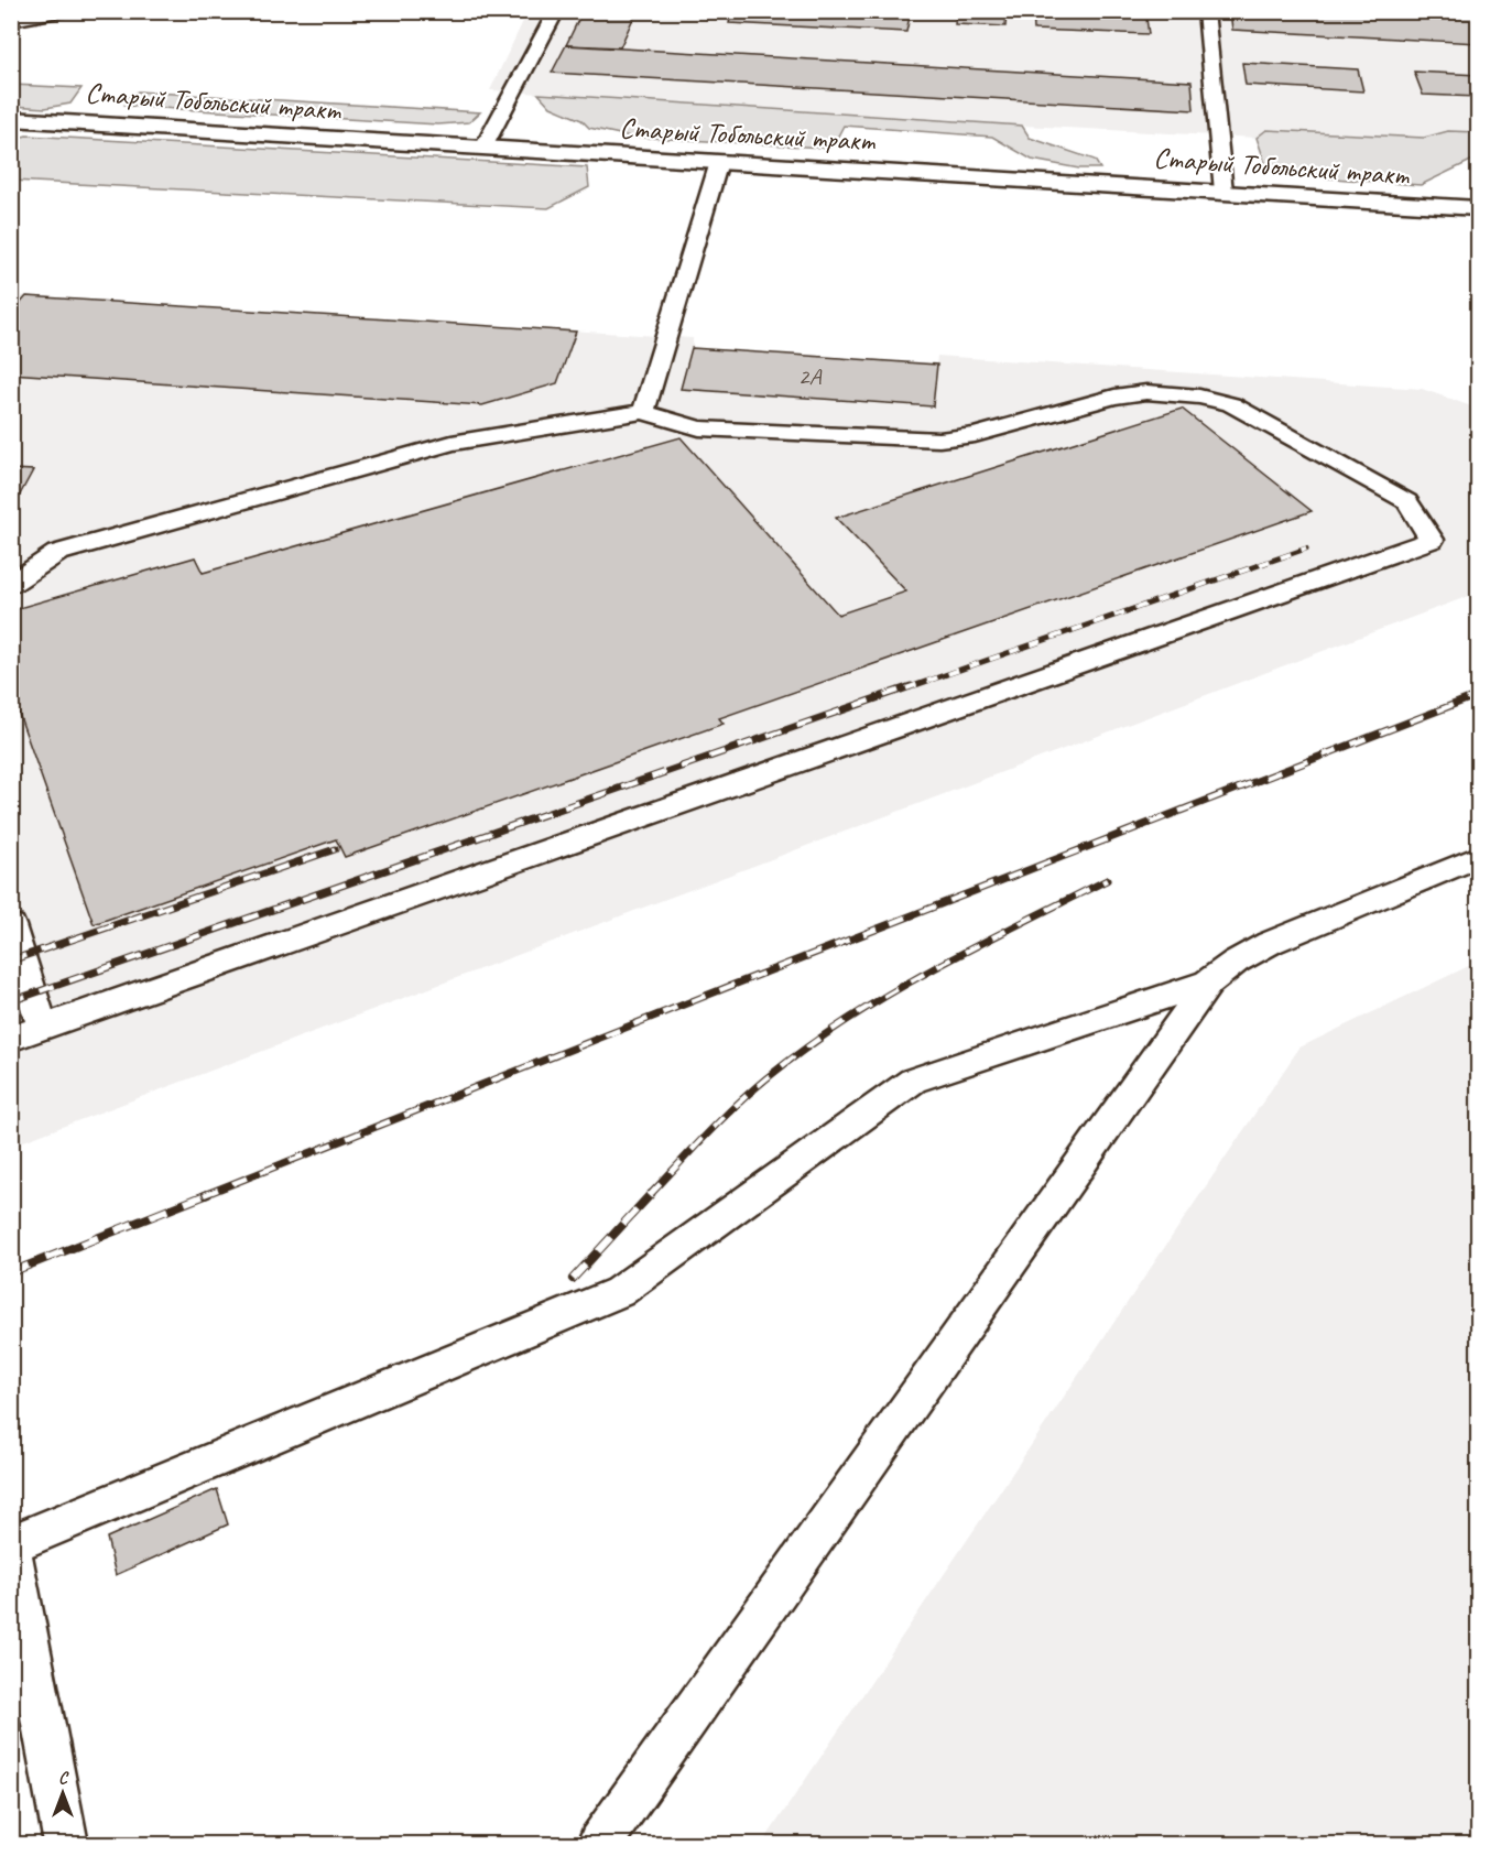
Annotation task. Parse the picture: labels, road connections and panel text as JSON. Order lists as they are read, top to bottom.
{
  "streets": {
    "street": ["Старый Тобольский тракт"]
  },
  "house_numbers": ["2А"],
  "north": "top"
}
